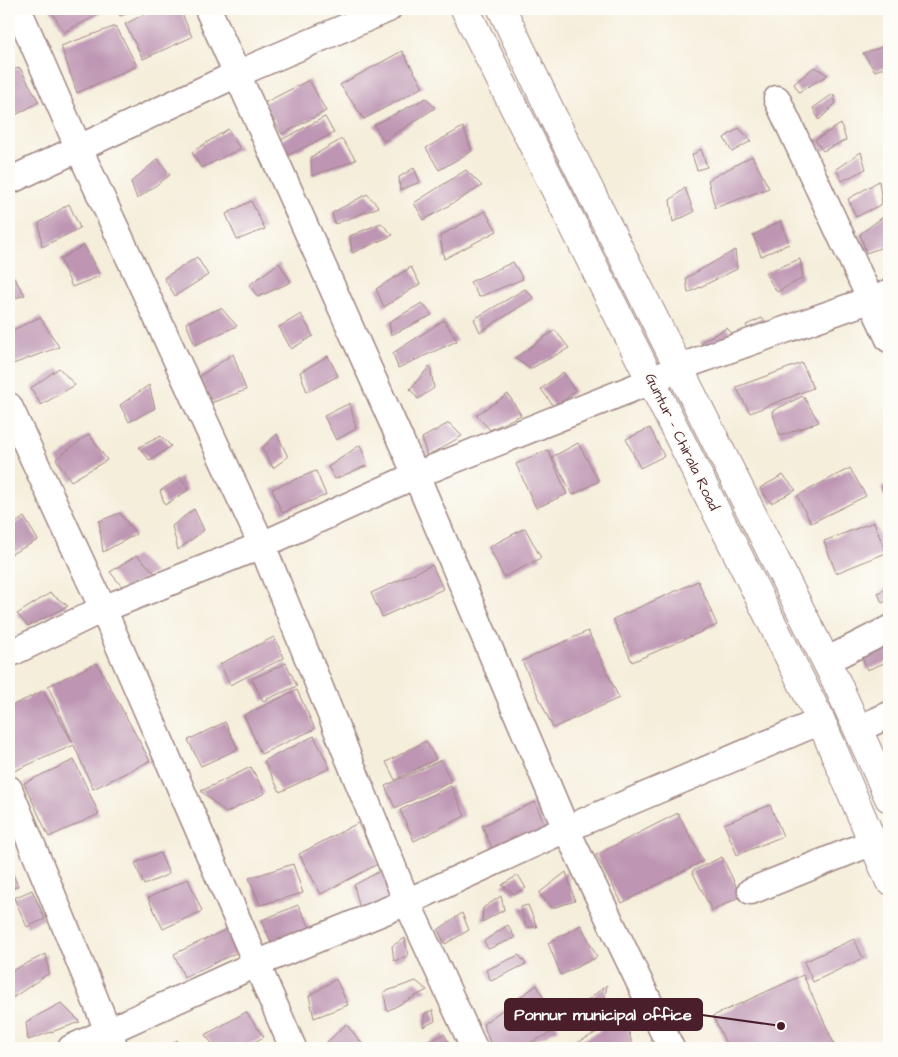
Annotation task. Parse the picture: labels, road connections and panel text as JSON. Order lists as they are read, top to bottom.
{
  "streets": {
    "main road": ["Guntur - Chirala Road"]
  },
  "places": ["Ponnur municipal office"]
}
